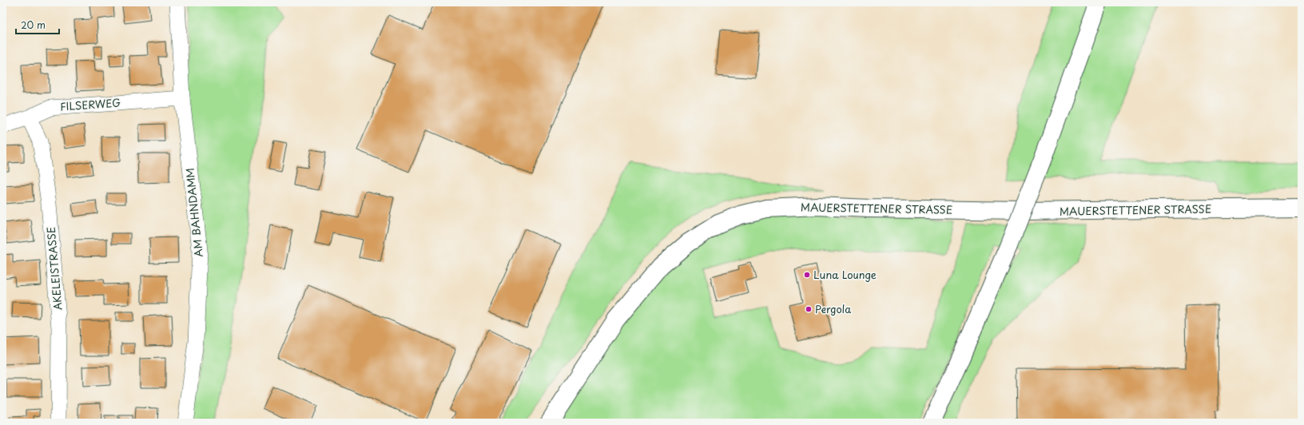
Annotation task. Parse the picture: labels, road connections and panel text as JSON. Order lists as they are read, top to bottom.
{
  "streets": {
    "main road": ["MAUERSTETTENER STRASSE"],
    "street": ["FILSERWEG", "AM BAHNDAMM", "AKELEISTRASSE"]
  },
  "crossings": [
    ["FILSERWEG", "AM BAHNDAMM"],
    ["FILSERWEG", "AKELEISTRASSE"]
  ],
  "places": ["Luna Lounge", "Pergola"],
  "scale_bar": "20 m"
}
